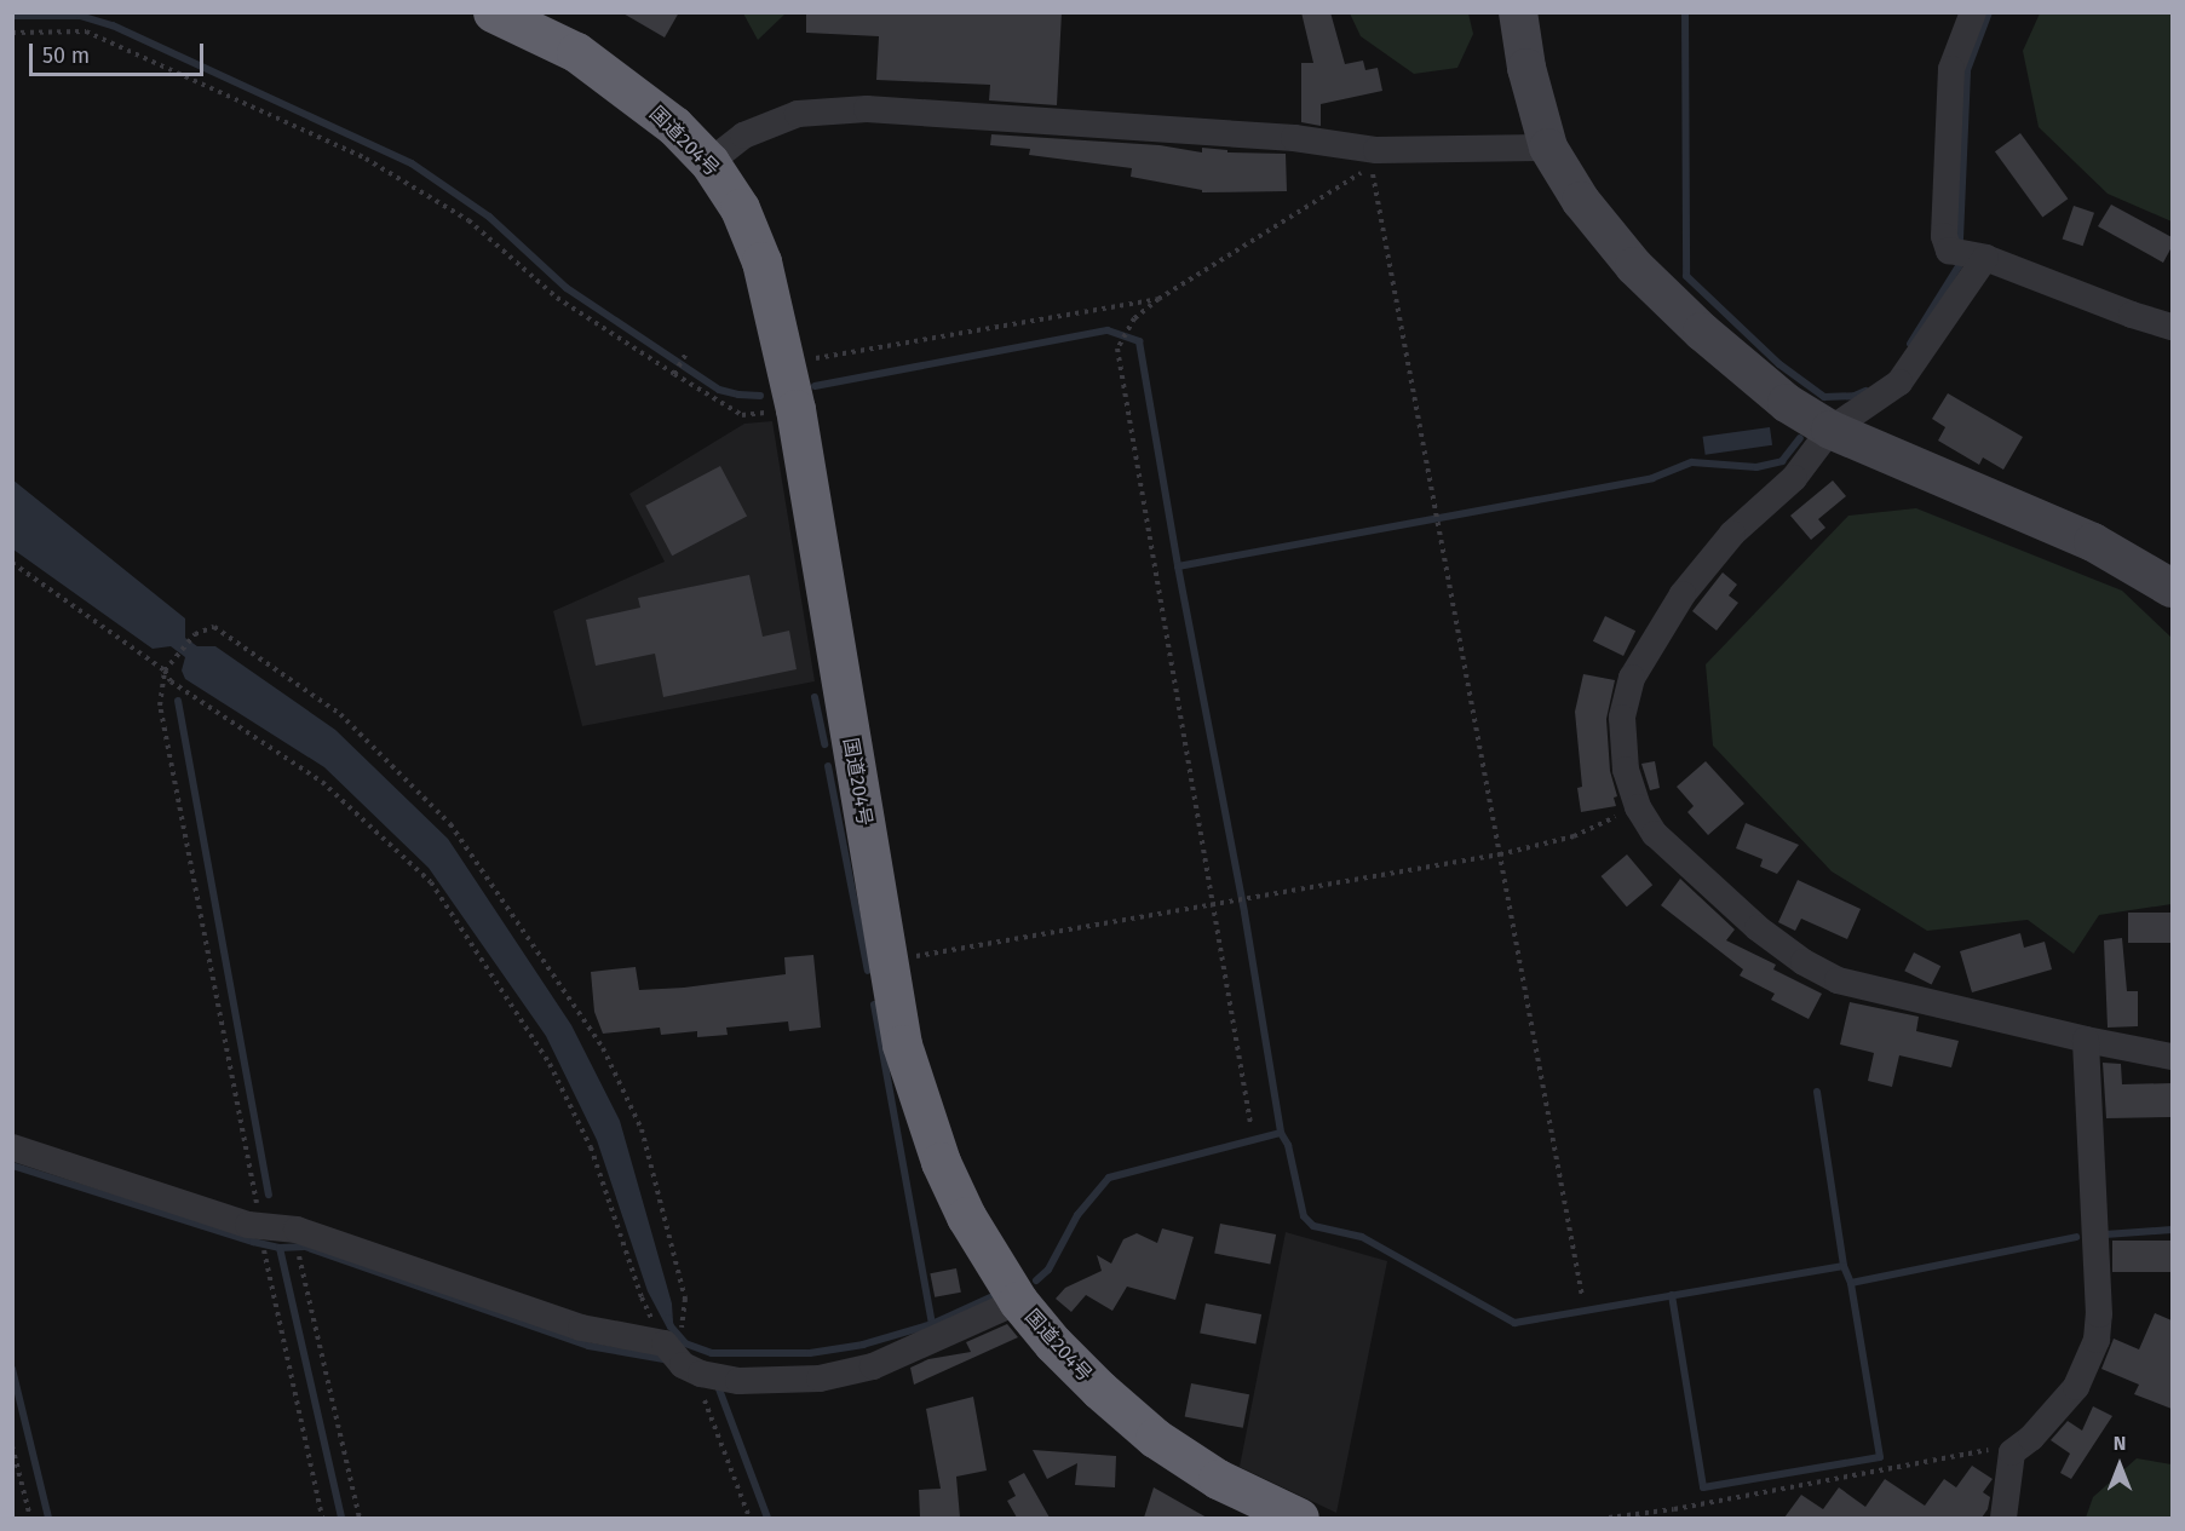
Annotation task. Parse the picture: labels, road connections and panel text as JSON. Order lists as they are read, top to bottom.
{
  "streets": {
    "highway": ["国道204号"]
  },
  "scale_bar": "50 m",
  "north": "top"
}
